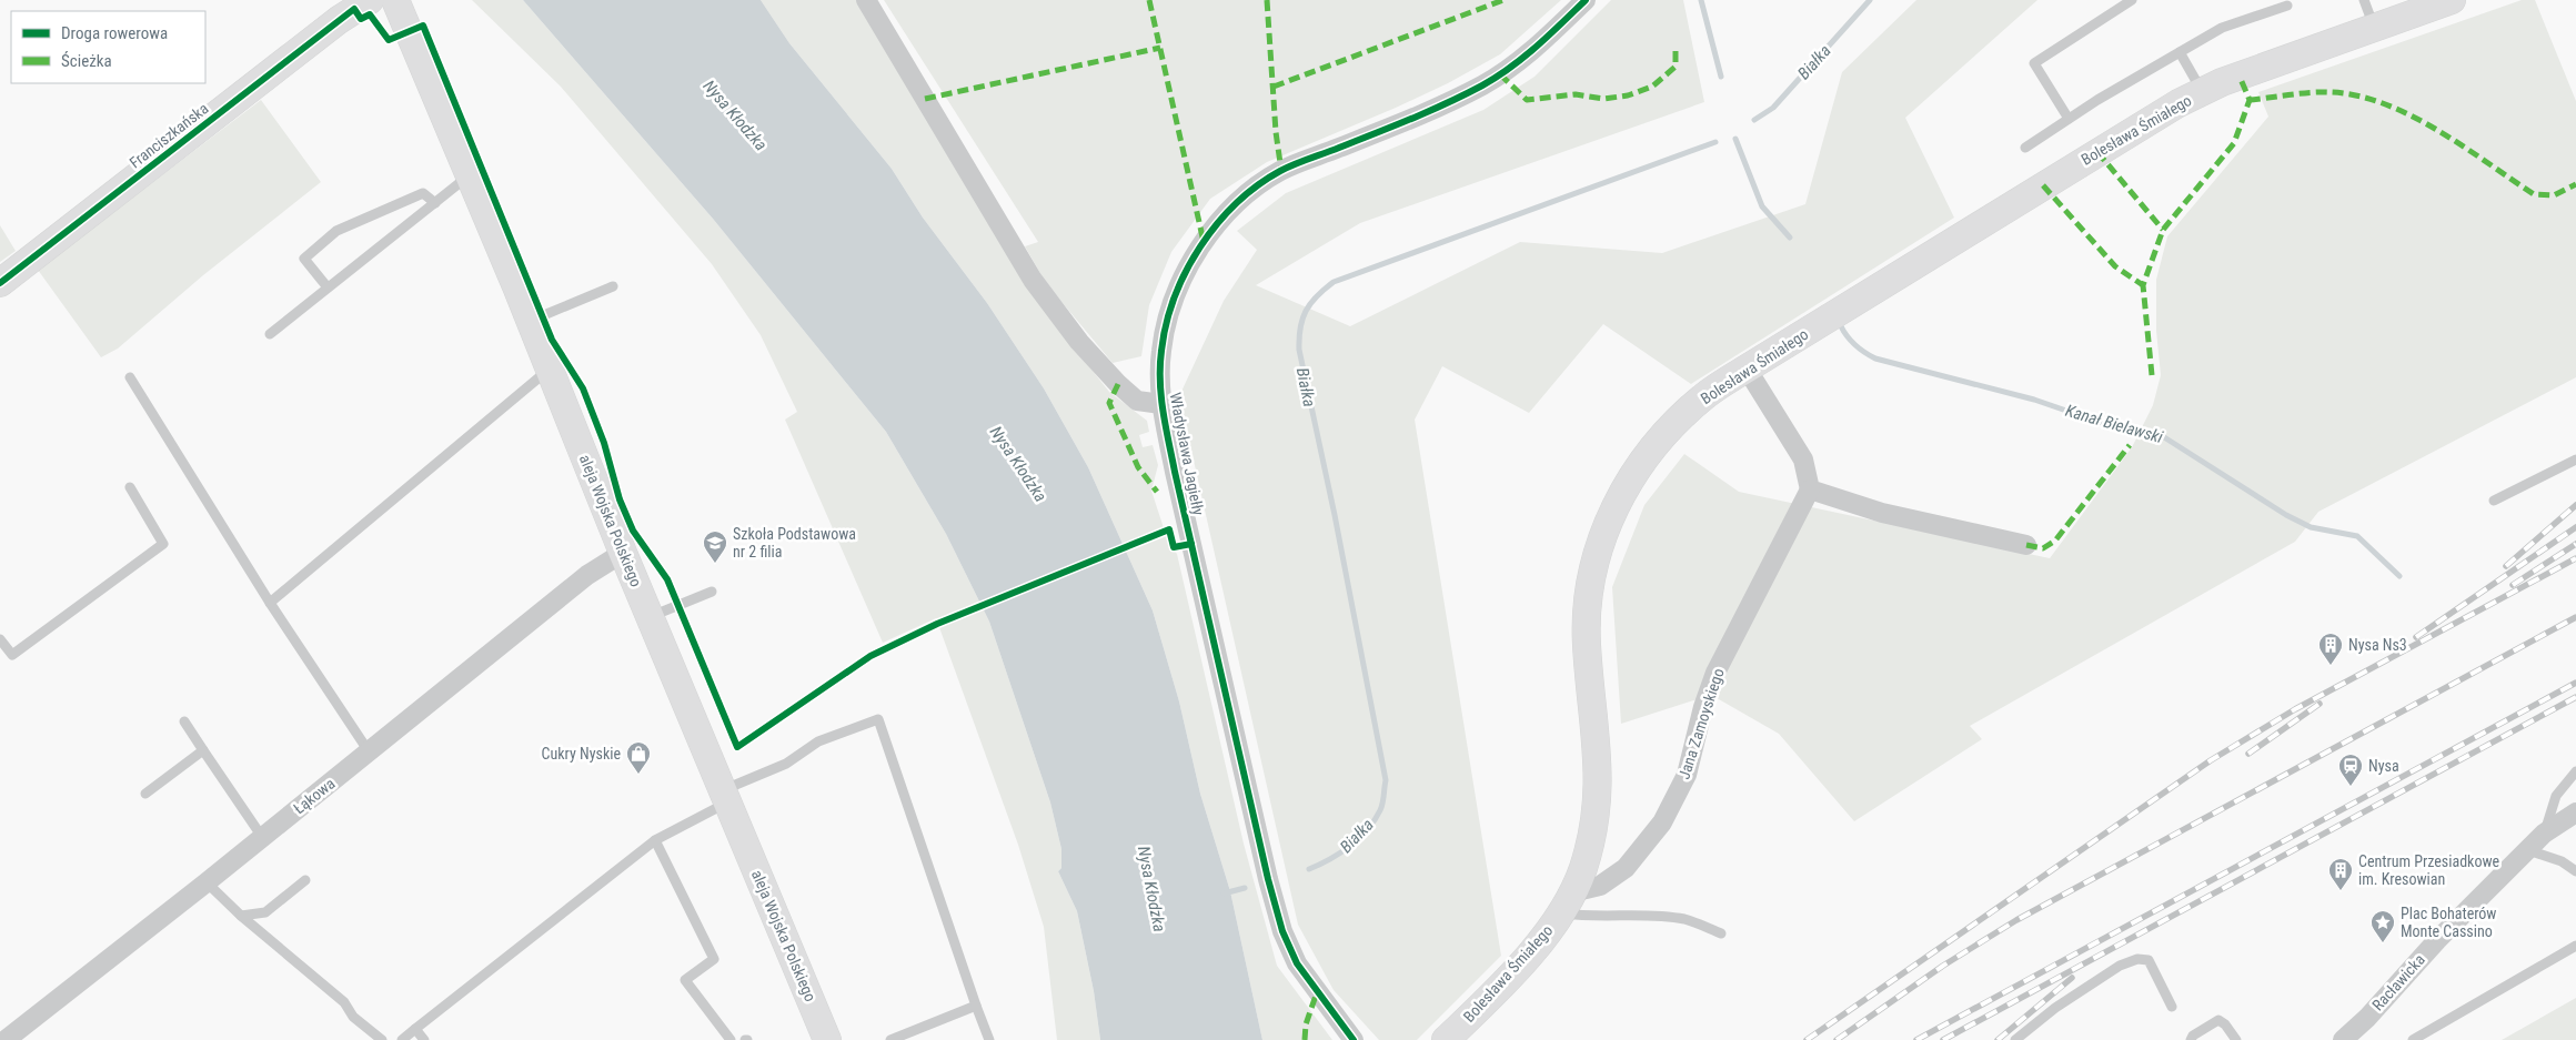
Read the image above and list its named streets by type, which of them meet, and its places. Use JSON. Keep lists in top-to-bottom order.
{
  "streets": {
    "street": [
      "Bolesława Śmiałego",
      "Franciszkańska",
      "Władysława Jagiełły",
      "aleja Wojska Polskiego",
      "Jana Zamoyskiego",
      "Łąkowa",
      "Racławicka"
    ]
  },
  "crossings": [
    ["Bolesława Śmiałego", "Jana Zamoyskiego"],
    ["aleja Wojska Polskiego", "Łąkowa"]
  ],
  "water": ["Białka", "Nysa Kłodzka", "Kanał Bielawski"],
  "places": {
    "school or university": ["Szkoła Podstawowa nr 2 filia"],
    "building": ["Nysa Ns3", "Centrum Przesiadkowe im. Kresowian"],
    "shop": ["Cukry Nyskie"],
    "station": ["Nysa"],
    "place": ["Plac Bohaterów Monte Cassino"]
  },
  "legend": ["Droga rowerowa", "Ścieżka"]
}
